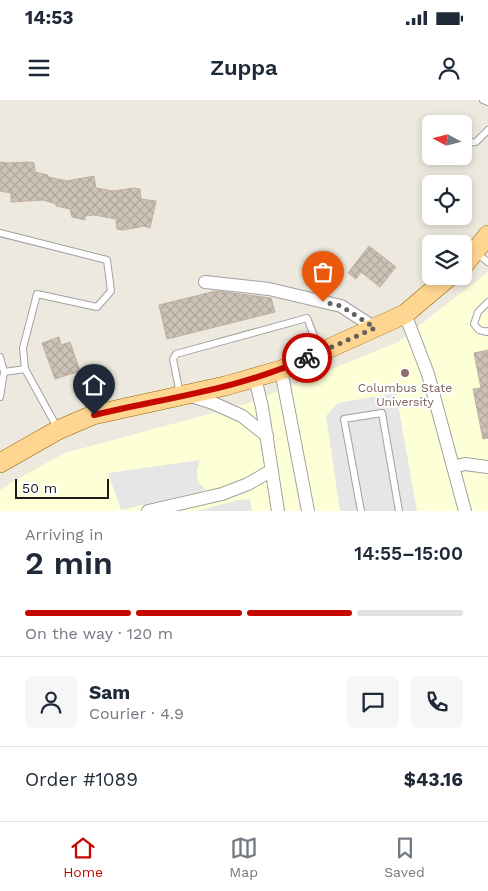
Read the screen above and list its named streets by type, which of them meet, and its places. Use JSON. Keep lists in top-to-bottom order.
{
  "places": ["Columbus State University"],
  "scale_bar": "50 m",
  "north": "left",
  "page": {
    "status": "14:53",
    "header": "Zuppa",
    "scale": "50 m",
    "heading": ["2 min", "Arriving in", "14:55–15:00"],
    "panel": [
      "Sam",
      "Courier · 4.9",
      "Order #1089",
      "$43.16"
    ],
    "bar": "On the way · 120 m",
    "tabs": ["Home", "Map", "Saved"]
  }
}
